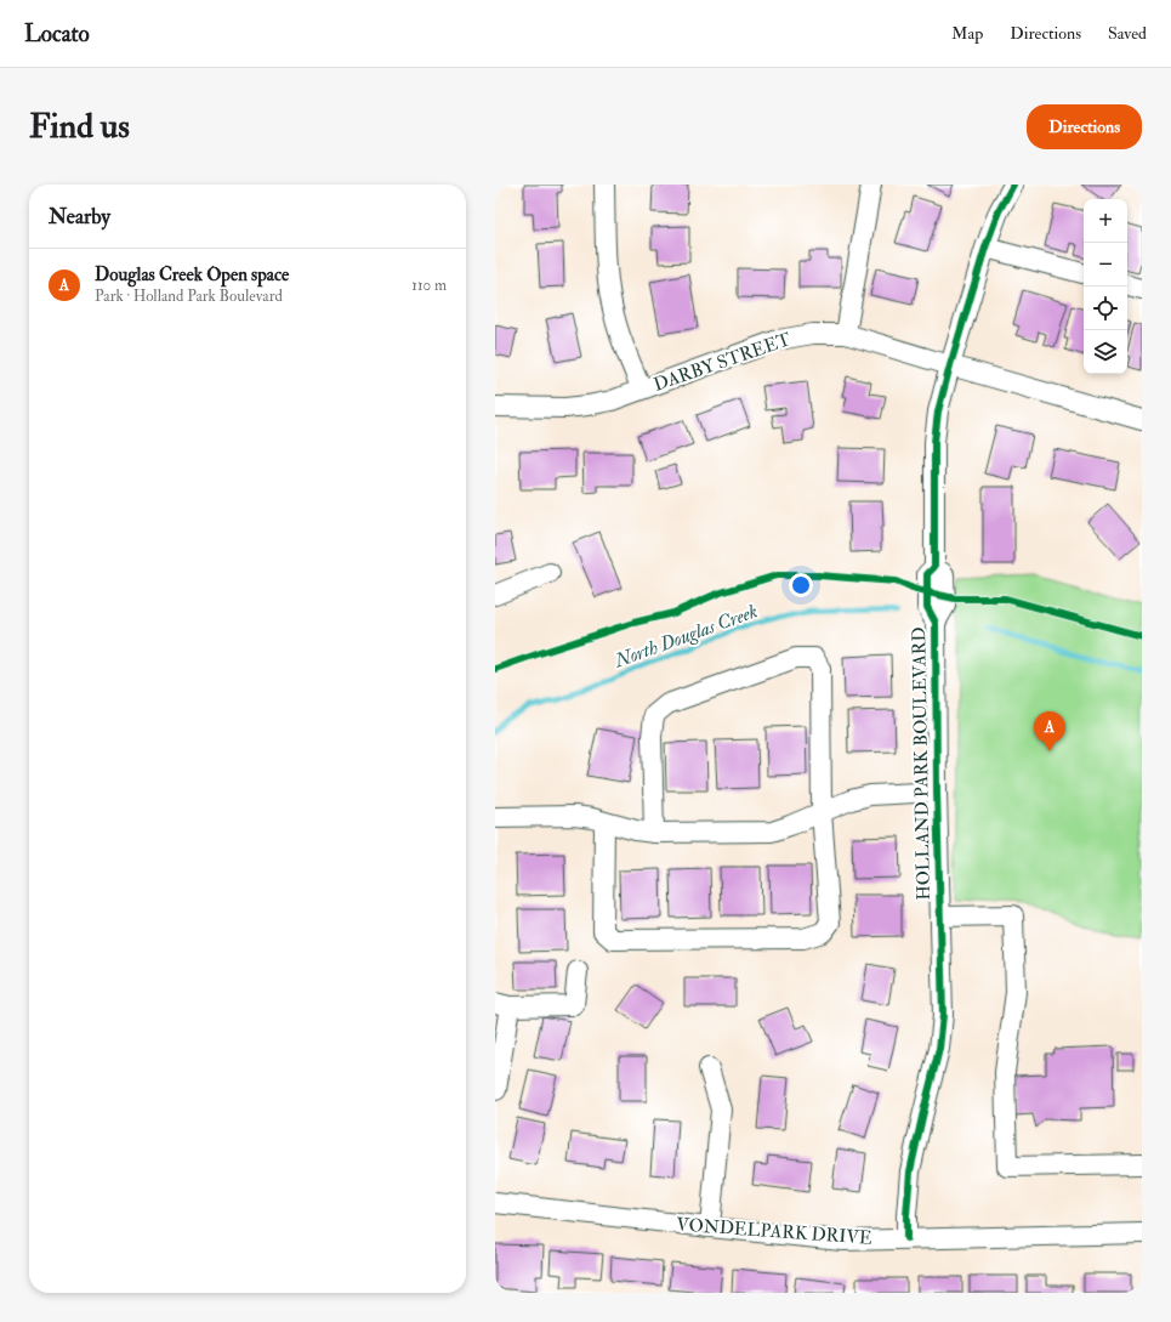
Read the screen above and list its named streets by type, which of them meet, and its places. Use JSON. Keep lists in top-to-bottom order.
{
  "streets": {
    "street": ["DARBY STREET", "HOLLAND PARK BOULEVARD", "VONDELPARK DRIVE"]
  },
  "crossings": [
    ["DARBY STREET", "HOLLAND PARK BOULEVARD"],
    ["HOLLAND PARK BOULEVARD", "VONDELPARK DRIVE"]
  ],
  "water": ["North Douglas Creek"],
  "page": {
    "header": "Locato",
    "nav": ["Map", "Directions", "Saved"],
    "buttons": "Directions",
    "title": "Find us",
    "heading": "Nearby",
    "map_buttons": ["+", "−"],
    "list": [
      {
        "mark": "A",
        "name": "Douglas Creek Open space",
        "note": "Park · Holland Park Boulevard",
        "value": "110 m"
      }
    ],
    "pins": "A"
  }
}
